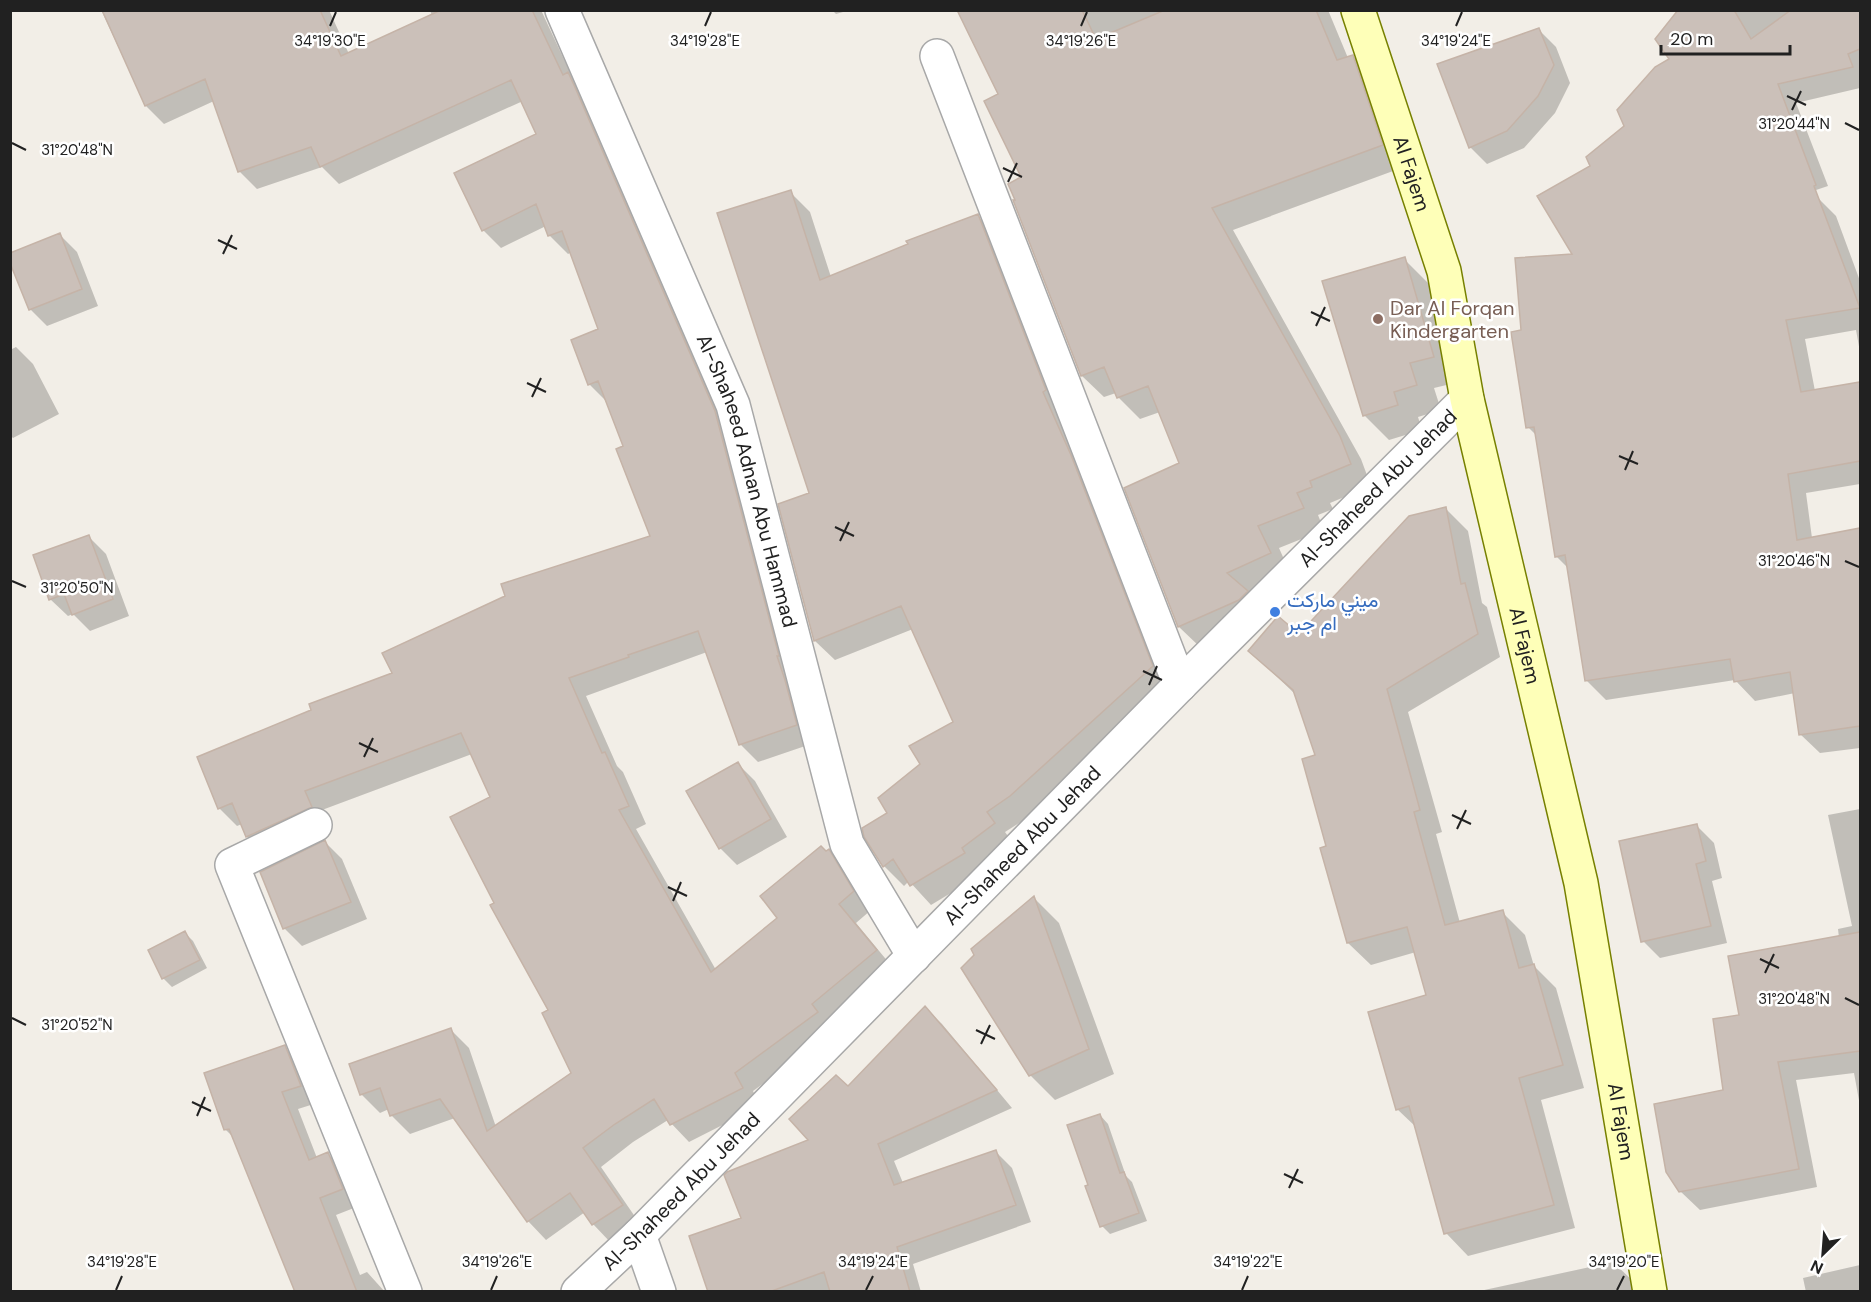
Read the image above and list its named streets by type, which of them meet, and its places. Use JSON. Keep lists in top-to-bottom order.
{
  "streets": {
    "main road": ["Al Fajem"],
    "street": ["Al-Shaheed Adnan Abu Hammad", "Al-Shaheed Abu Jehad"]
  },
  "crossings": [
    ["Al Fajem", "Al-Shaheed Abu Jehad"],
    ["Al-Shaheed Adnan Abu Hammad", "Al-Shaheed Abu Jehad"]
  ],
  "places": ["Dar Al Forqan Kindergarten", "ميني ماركت ام جبر"],
  "scale_bar": "20 m",
  "north": "bottom left",
  "coordinates": [
    "34°19'30\"E",
    "34°19'28\"E",
    "34°19'26\"E",
    "34°19'24\"E",
    "31°20'44\"N",
    "31°20'48\"N",
    "31°20'46\"N",
    "31°20'50\"N",
    "31°20'52\"N",
    "34°19'20\"E",
    "34°19'22\"E"
  ]
}
